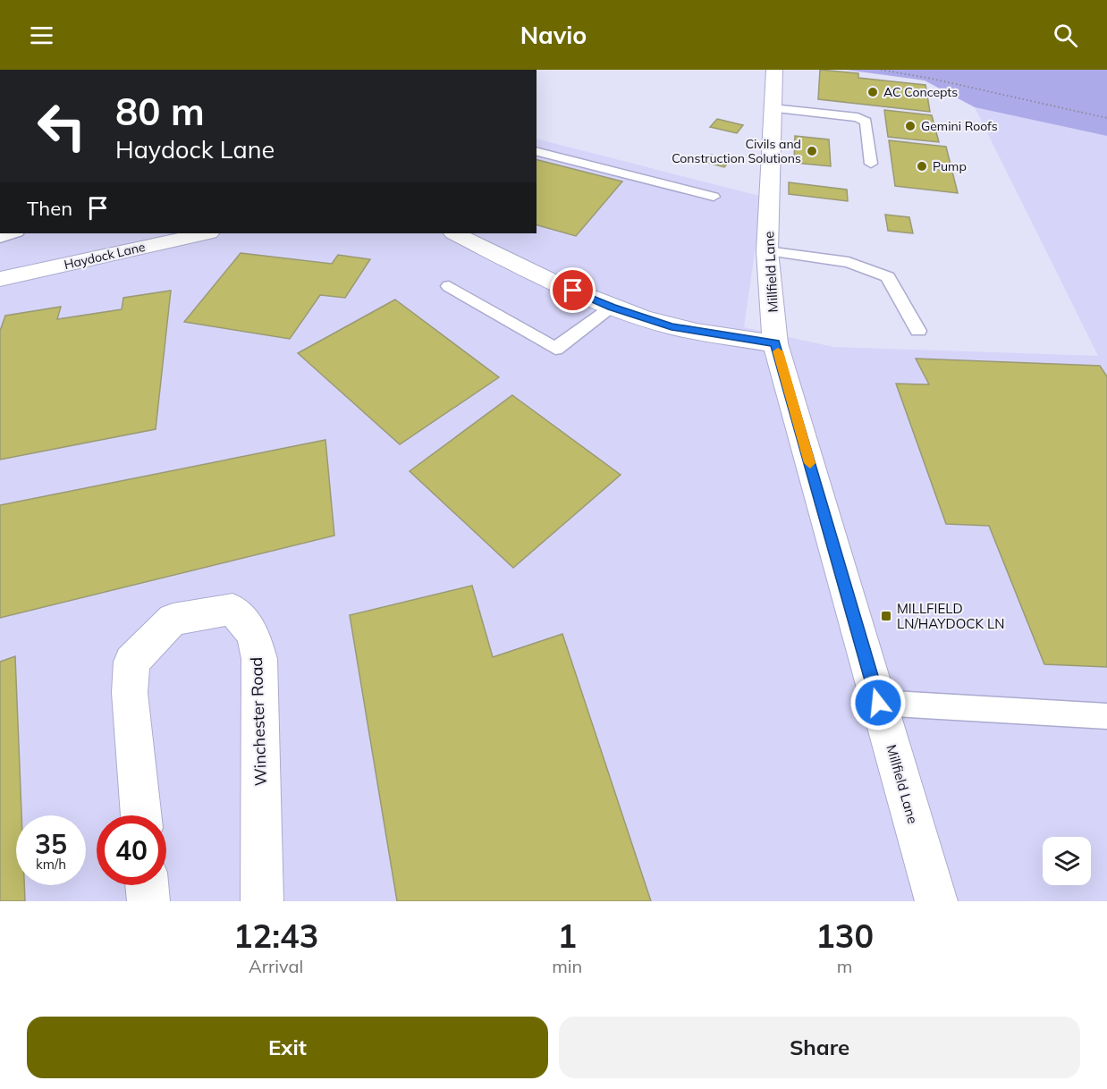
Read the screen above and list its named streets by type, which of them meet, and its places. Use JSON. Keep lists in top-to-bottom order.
{
  "streets": {
    "street": ["Haydock Lane", "Millfield Lane", "Winchester Road"]
  },
  "places": {
    "other": [
      "AC Concepts",
      "Gemini Roofs",
      "Civils and Construction Solutions",
      "Pump"
    ],
    "transit": ["MILLFIELD LN/HAYDOCK LN"]
  },
  "page": {
    "header": "Navio",
    "turn": ["80 m", "Haydock Lane"],
    "then": "Then",
    "speed": "35 km/h",
    "limit": "40",
    "eta": [
      "12:43",
      "Arrival",
      "1",
      "min",
      "130",
      "m"
    ],
    "buttons": ["Exit", "Share"]
  }
}
